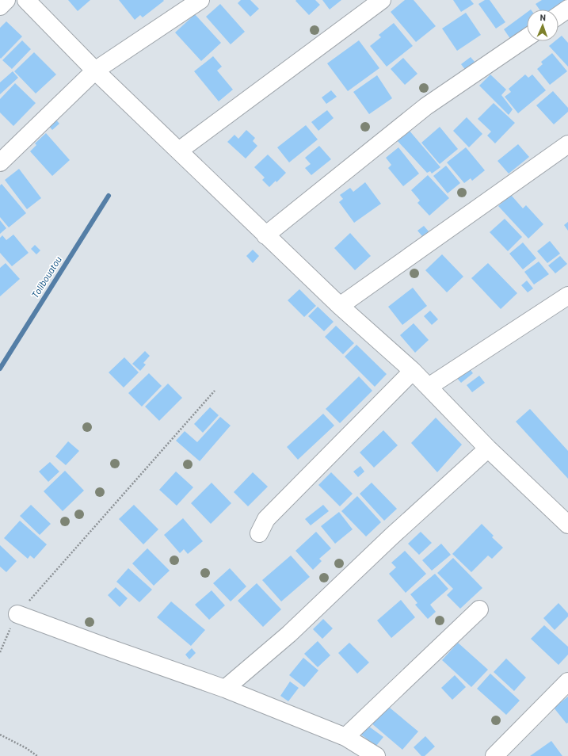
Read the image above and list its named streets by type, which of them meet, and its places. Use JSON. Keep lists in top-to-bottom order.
{
  "water": ["Tolibouatou"],
  "north": "top"
}
